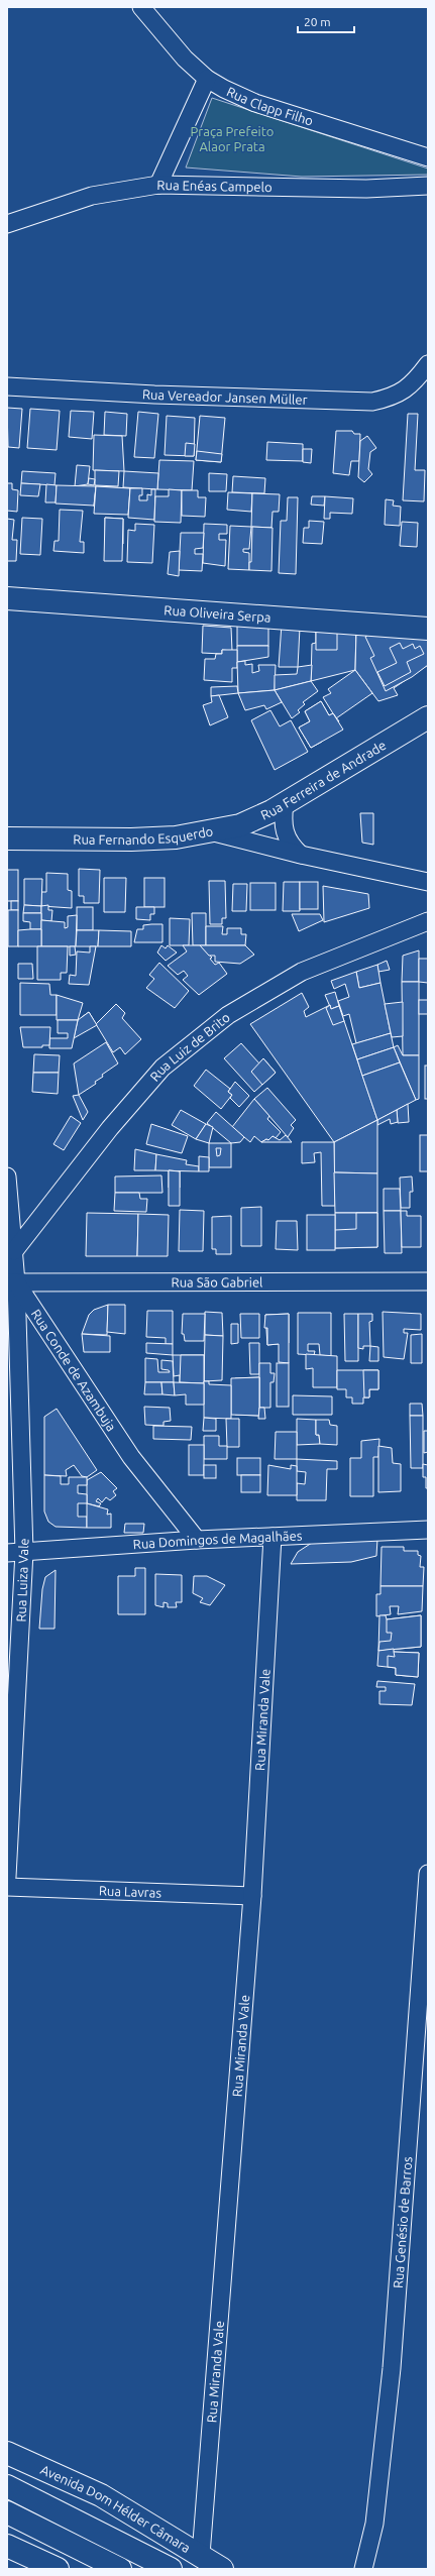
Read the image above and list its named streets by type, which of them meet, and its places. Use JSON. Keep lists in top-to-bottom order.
{
  "streets": {
    "street": [
      "Rua Clapp Filho",
      "Rua Enéas Campelo",
      "Rua Vereador Jansen Müller",
      "Rua Oliveira Serpa",
      "Rua Ferreira de Andrade",
      "Rua Fernando Esquerdo",
      "Rua Luiz de Brito",
      "Rua São Gabriel",
      "Rua Conde de Azambuja",
      "Rua Domingos de Magalhães",
      "Rua Luiza Vale",
      "Rua Miranda Vale",
      "Rua Lavras",
      "Rua Genésio de Barros",
      "Avenida Dom Hélder Câmara"
    ]
  },
  "crossings": [
    ["Rua Ferreira de Andrade", "Rua Fernando Esquerdo"],
    ["Rua Luiz de Brito", "Rua Conde de Azambuja"],
    ["Rua São Gabriel", "Rua Conde de Azambuja"],
    ["Rua São Gabriel", "Rua Luiza Vale"],
    ["Rua Conde de Azambuja", "Rua Domingos de Magalhães"],
    ["Rua Conde de Azambuja", "Rua Luiza Vale"],
    ["Rua Domingos de Magalhães", "Rua Luiza Vale"],
    ["Rua Domingos de Magalhães", "Rua Miranda Vale"],
    ["Rua Miranda Vale", "Rua Lavras"],
    ["Rua Miranda Vale", "Avenida Dom Hélder Câmara"]
  ],
  "parks": ["Praça Prefeito Alaor Prata"],
  "scale_bar": "20 m"
}
